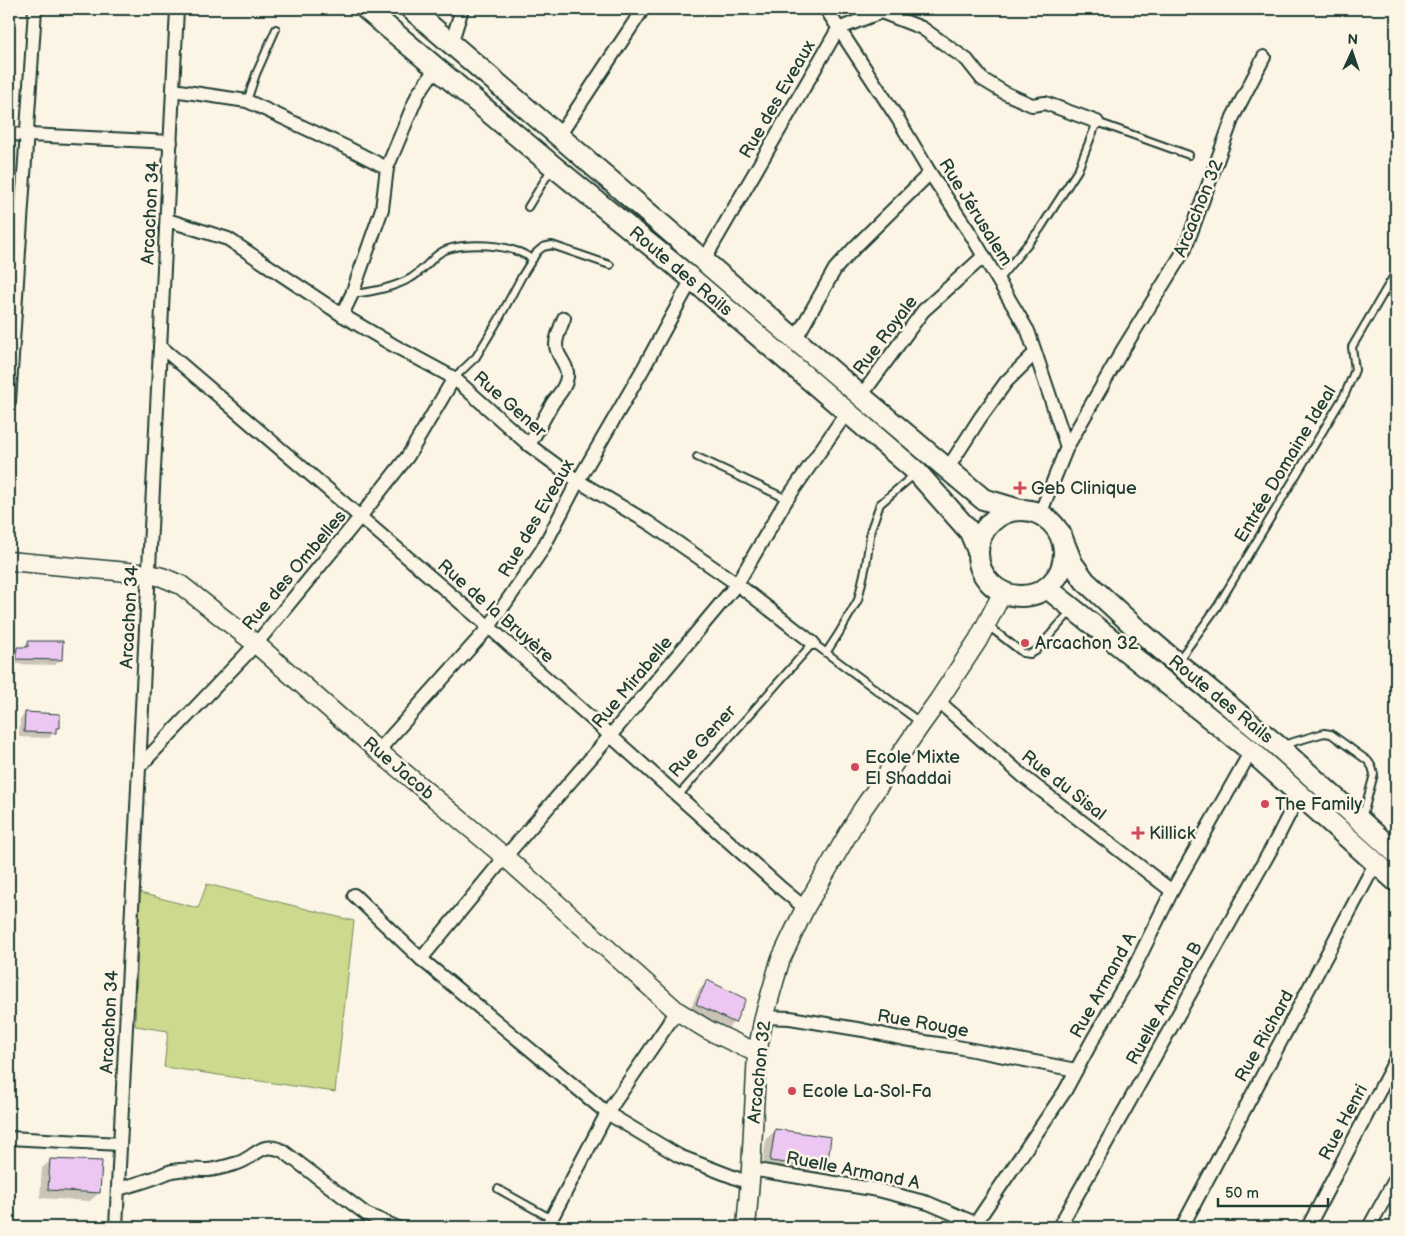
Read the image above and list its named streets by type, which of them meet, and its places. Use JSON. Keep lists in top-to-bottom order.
{
  "streets": {
    "main road": ["Route des Rails"],
    "street": [
      "Rue des Eveaux",
      "Arcachon 32",
      "Rue Jérusalem",
      "Arcachon 34",
      "Rue Royale",
      "Rue Gener",
      "Rue des Ombelles",
      "Rue de la Bruyère",
      "Rue Mirabelle",
      "Rue Jacob",
      "Rue du Sisal",
      "Rue Armand A",
      "Ruelle Armand B",
      "Rue Rouge",
      "Rue Richard",
      "Rue Henri",
      "Ruelle Armand A"
    ],
    "lane": ["Entrée Domaine Ideal"]
  },
  "crossings": [
    ["Rue des Eveaux", "Rue Jérusalem"],
    ["Rue des Eveaux", "Route des Rails"],
    ["Rue des Eveaux", "Rue Gener"],
    ["Rue des Eveaux", "Rue de la Bruyère"],
    ["Rue des Eveaux", "Rue Jacob"],
    ["Arcachon 32", "Rue Jérusalem"],
    ["Arcachon 32", "Route des Rails"],
    ["Arcachon 32", "Rue Gener"],
    ["Arcachon 32", "Rue de la Bruyère"],
    ["Arcachon 32", "Rue Jacob"],
    ["Arcachon 32", "Rue du Sisal"],
    ["Arcachon 32", "Rue Rouge"],
    ["Arcachon 32", "Ruelle Armand A"],
    ["Rue Jérusalem", "Rue Royale"],
    ["Arcachon 34", "Rue Gener"],
    ["Arcachon 34", "Rue des Ombelles"],
    ["Arcachon 34", "Rue de la Bruyère"],
    ["Arcachon 34", "Rue Jacob"],
    ["Route des Rails", "Rue Royale"],
    ["Route des Rails", "Entrée Domaine Ideal"],
    ["Route des Rails", "Rue Mirabelle"],
    ["Route des Rails", "Rue Armand A"],
    ["Route des Rails", "Ruelle Armand B"],
    ["Route des Rails", "Rue Richard"],
    ["Rue Gener", "Rue des Ombelles"],
    ["Rue Gener", "Rue de la Bruyère"],
    ["Rue Gener", "Rue Mirabelle"],
    ["Rue des Ombelles", "Rue de la Bruyère"],
    ["Rue des Ombelles", "Rue Jacob"],
    ["Rue de la Bruyère", "Rue Mirabelle"],
    ["Rue Mirabelle", "Rue Jacob"],
    ["Rue du Sisal", "Rue Armand A"],
    ["Rue Armand A", "Rue Rouge"],
    ["Rue Armand A", "Ruelle Armand A"]
  ],
  "places": {
    "health": ["Geb Clinique", "Killick"],
    "other": [
      "Arcachon 32",
      "Ecole Mixte El Shaddai",
      "The Family",
      "Ecole La-Sol-Fa"
    ]
  },
  "scale_bar": "50 m",
  "north": "top"
}
